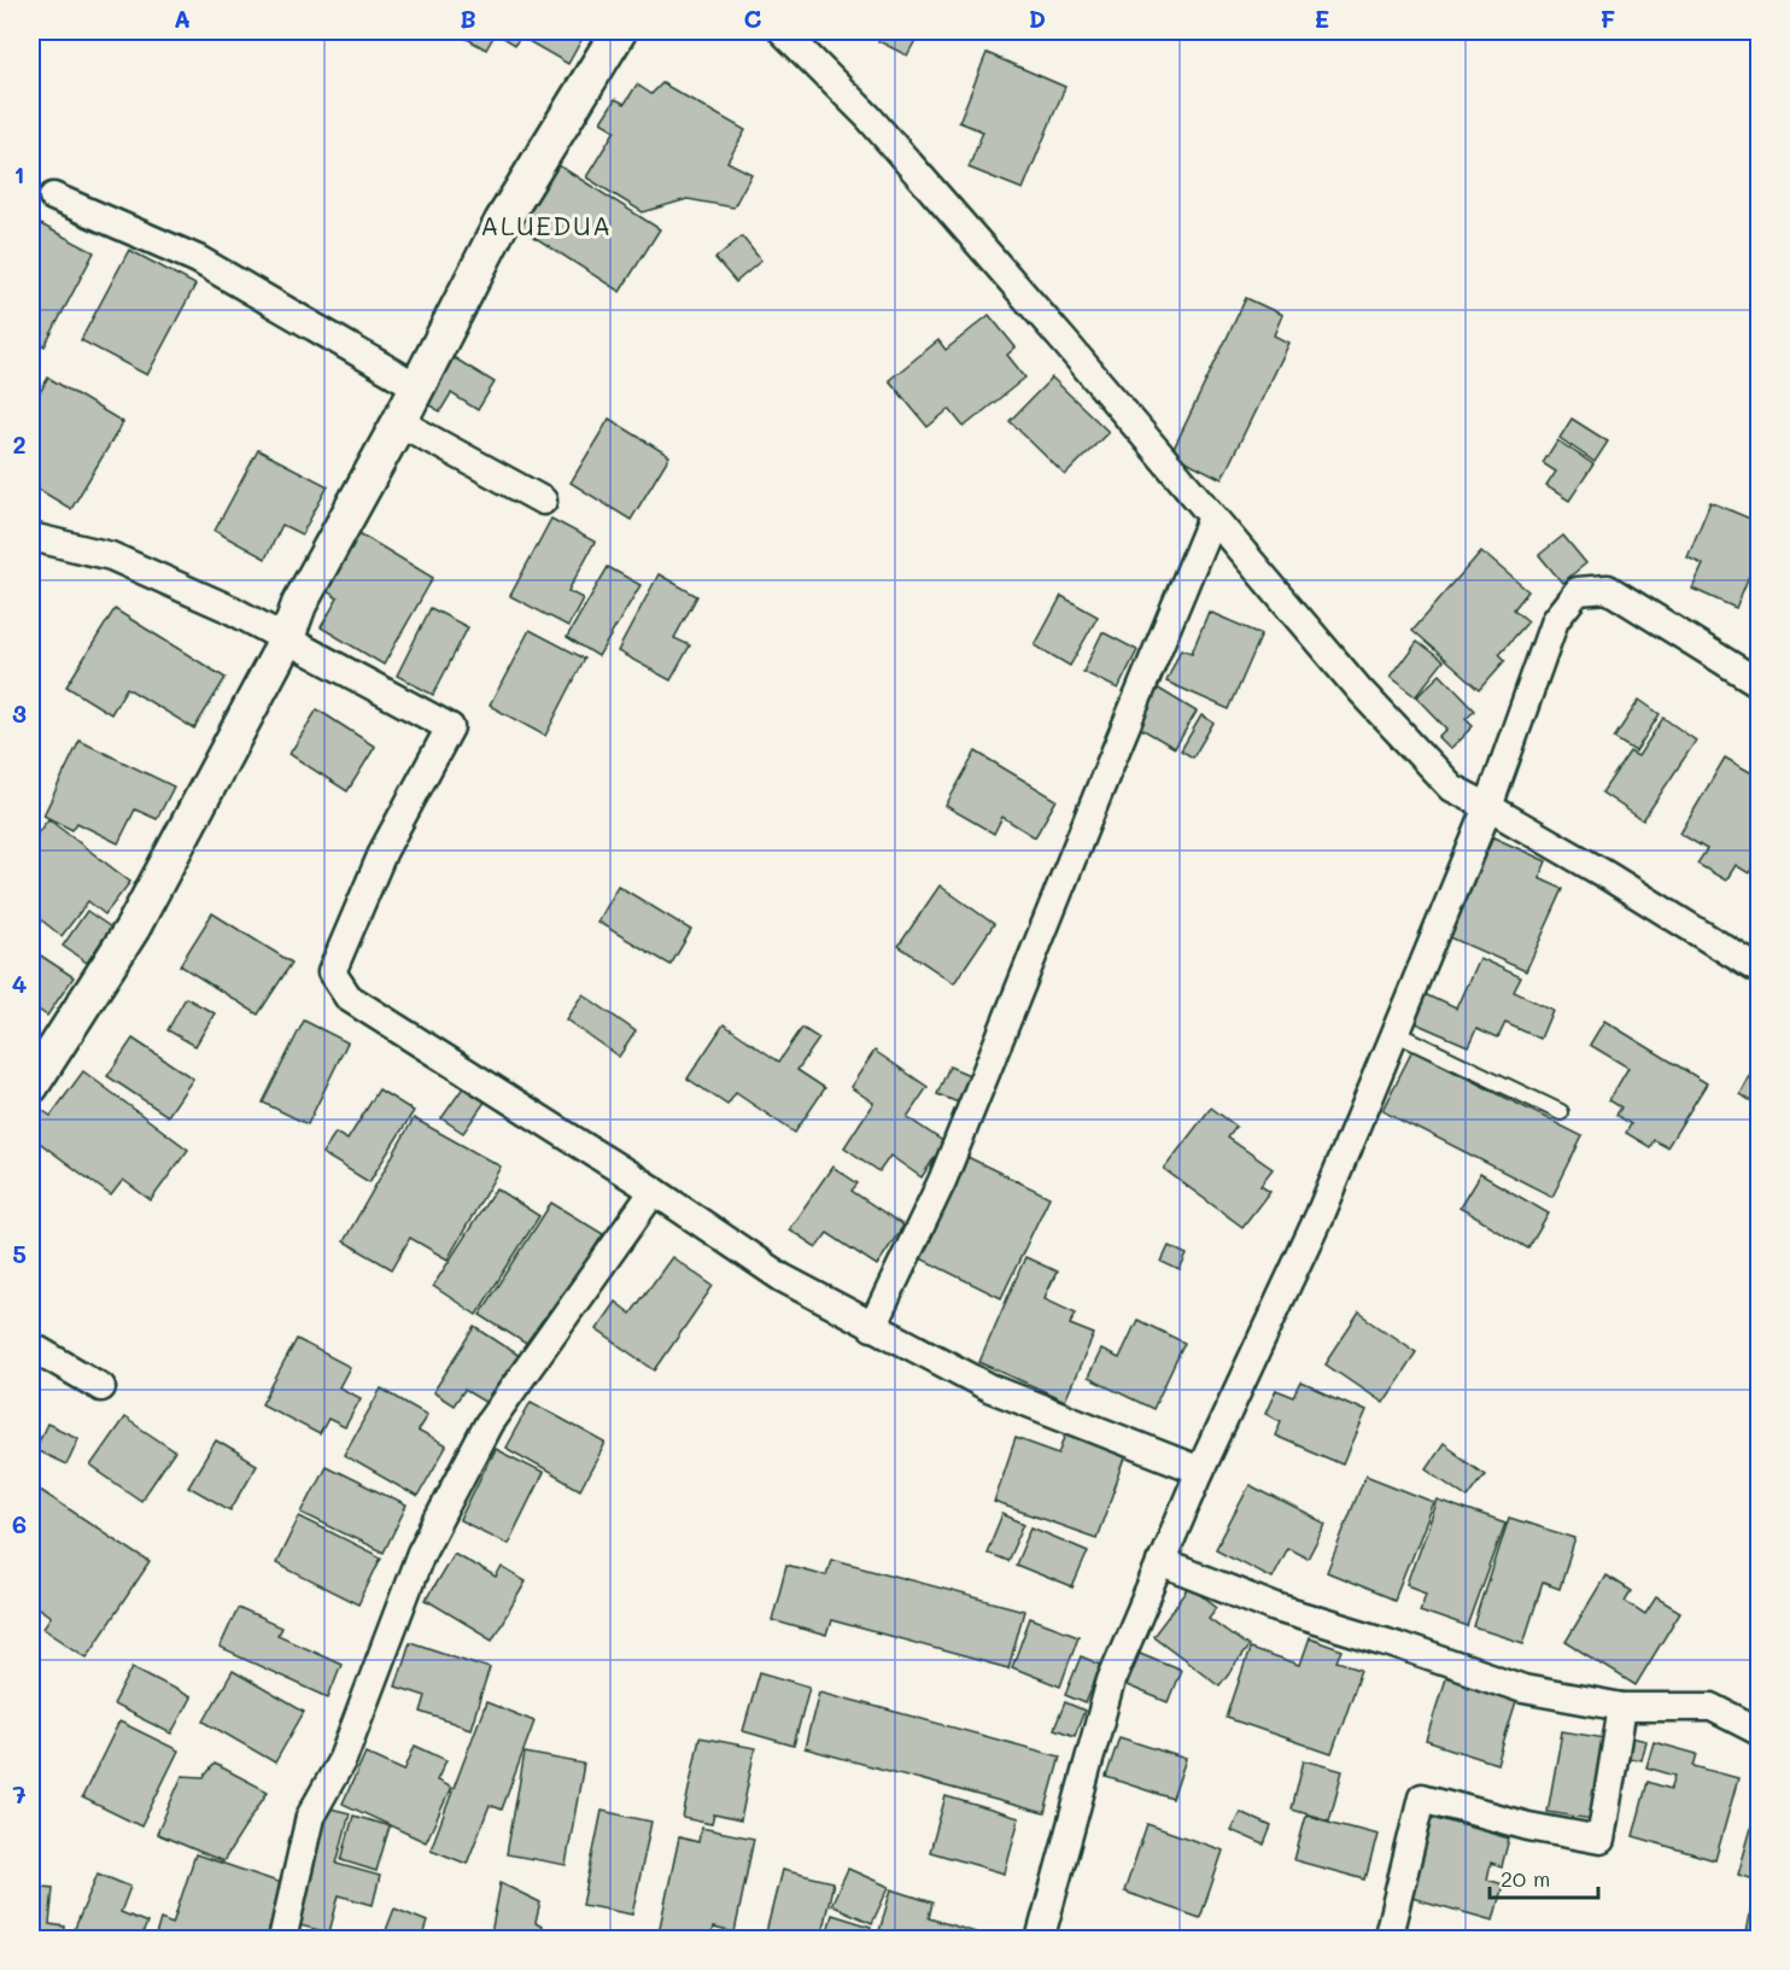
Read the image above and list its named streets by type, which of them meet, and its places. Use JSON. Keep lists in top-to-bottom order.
{
  "districts": ["ALUEDUA"],
  "scale_bar": "20 m",
  "grid": {
    "columns": [
      "A",
      "B",
      "C",
      "D",
      "E",
      "F"
    ],
    "rows": [
      "1",
      "2",
      "3",
      "4",
      "5",
      "6",
      "7"
    ]
  }
}
